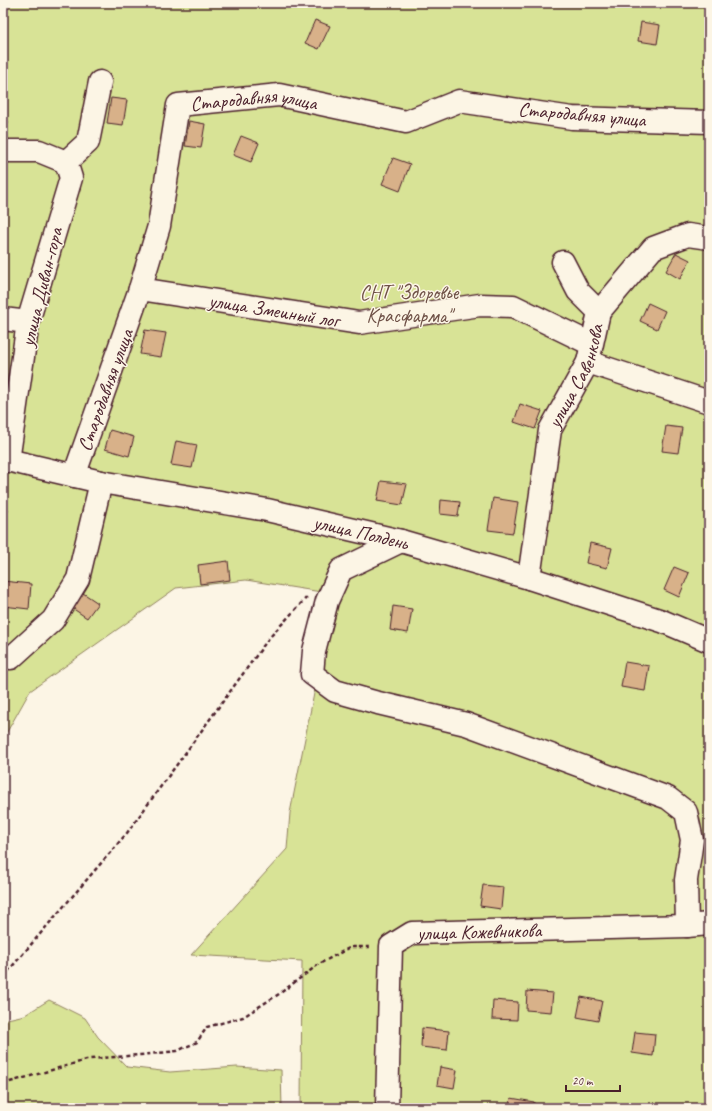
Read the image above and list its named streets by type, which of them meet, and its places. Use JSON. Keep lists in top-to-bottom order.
{
  "streets": {
    "street": [
      "Стародавняя улица",
      "улица Диван-гора",
      "улица Змеиный лог",
      "улица Савенкова",
      "улица Полдень",
      "улица Кожевникова"
    ]
  },
  "crossings": [
    ["Стародавняя улица", "улица Змеиный лог"],
    ["Стародавняя улица", "улица Полдень"],
    ["улица Диван-гора", "улица Полдень"],
    ["улица Змеиный лог", "улица Савенкова"],
    ["улица Савенкова", "улица Полдень"]
  ],
  "parks": ["СНТ \"Здоровье Красфарма\""],
  "scale_bar": "20 m"
}
